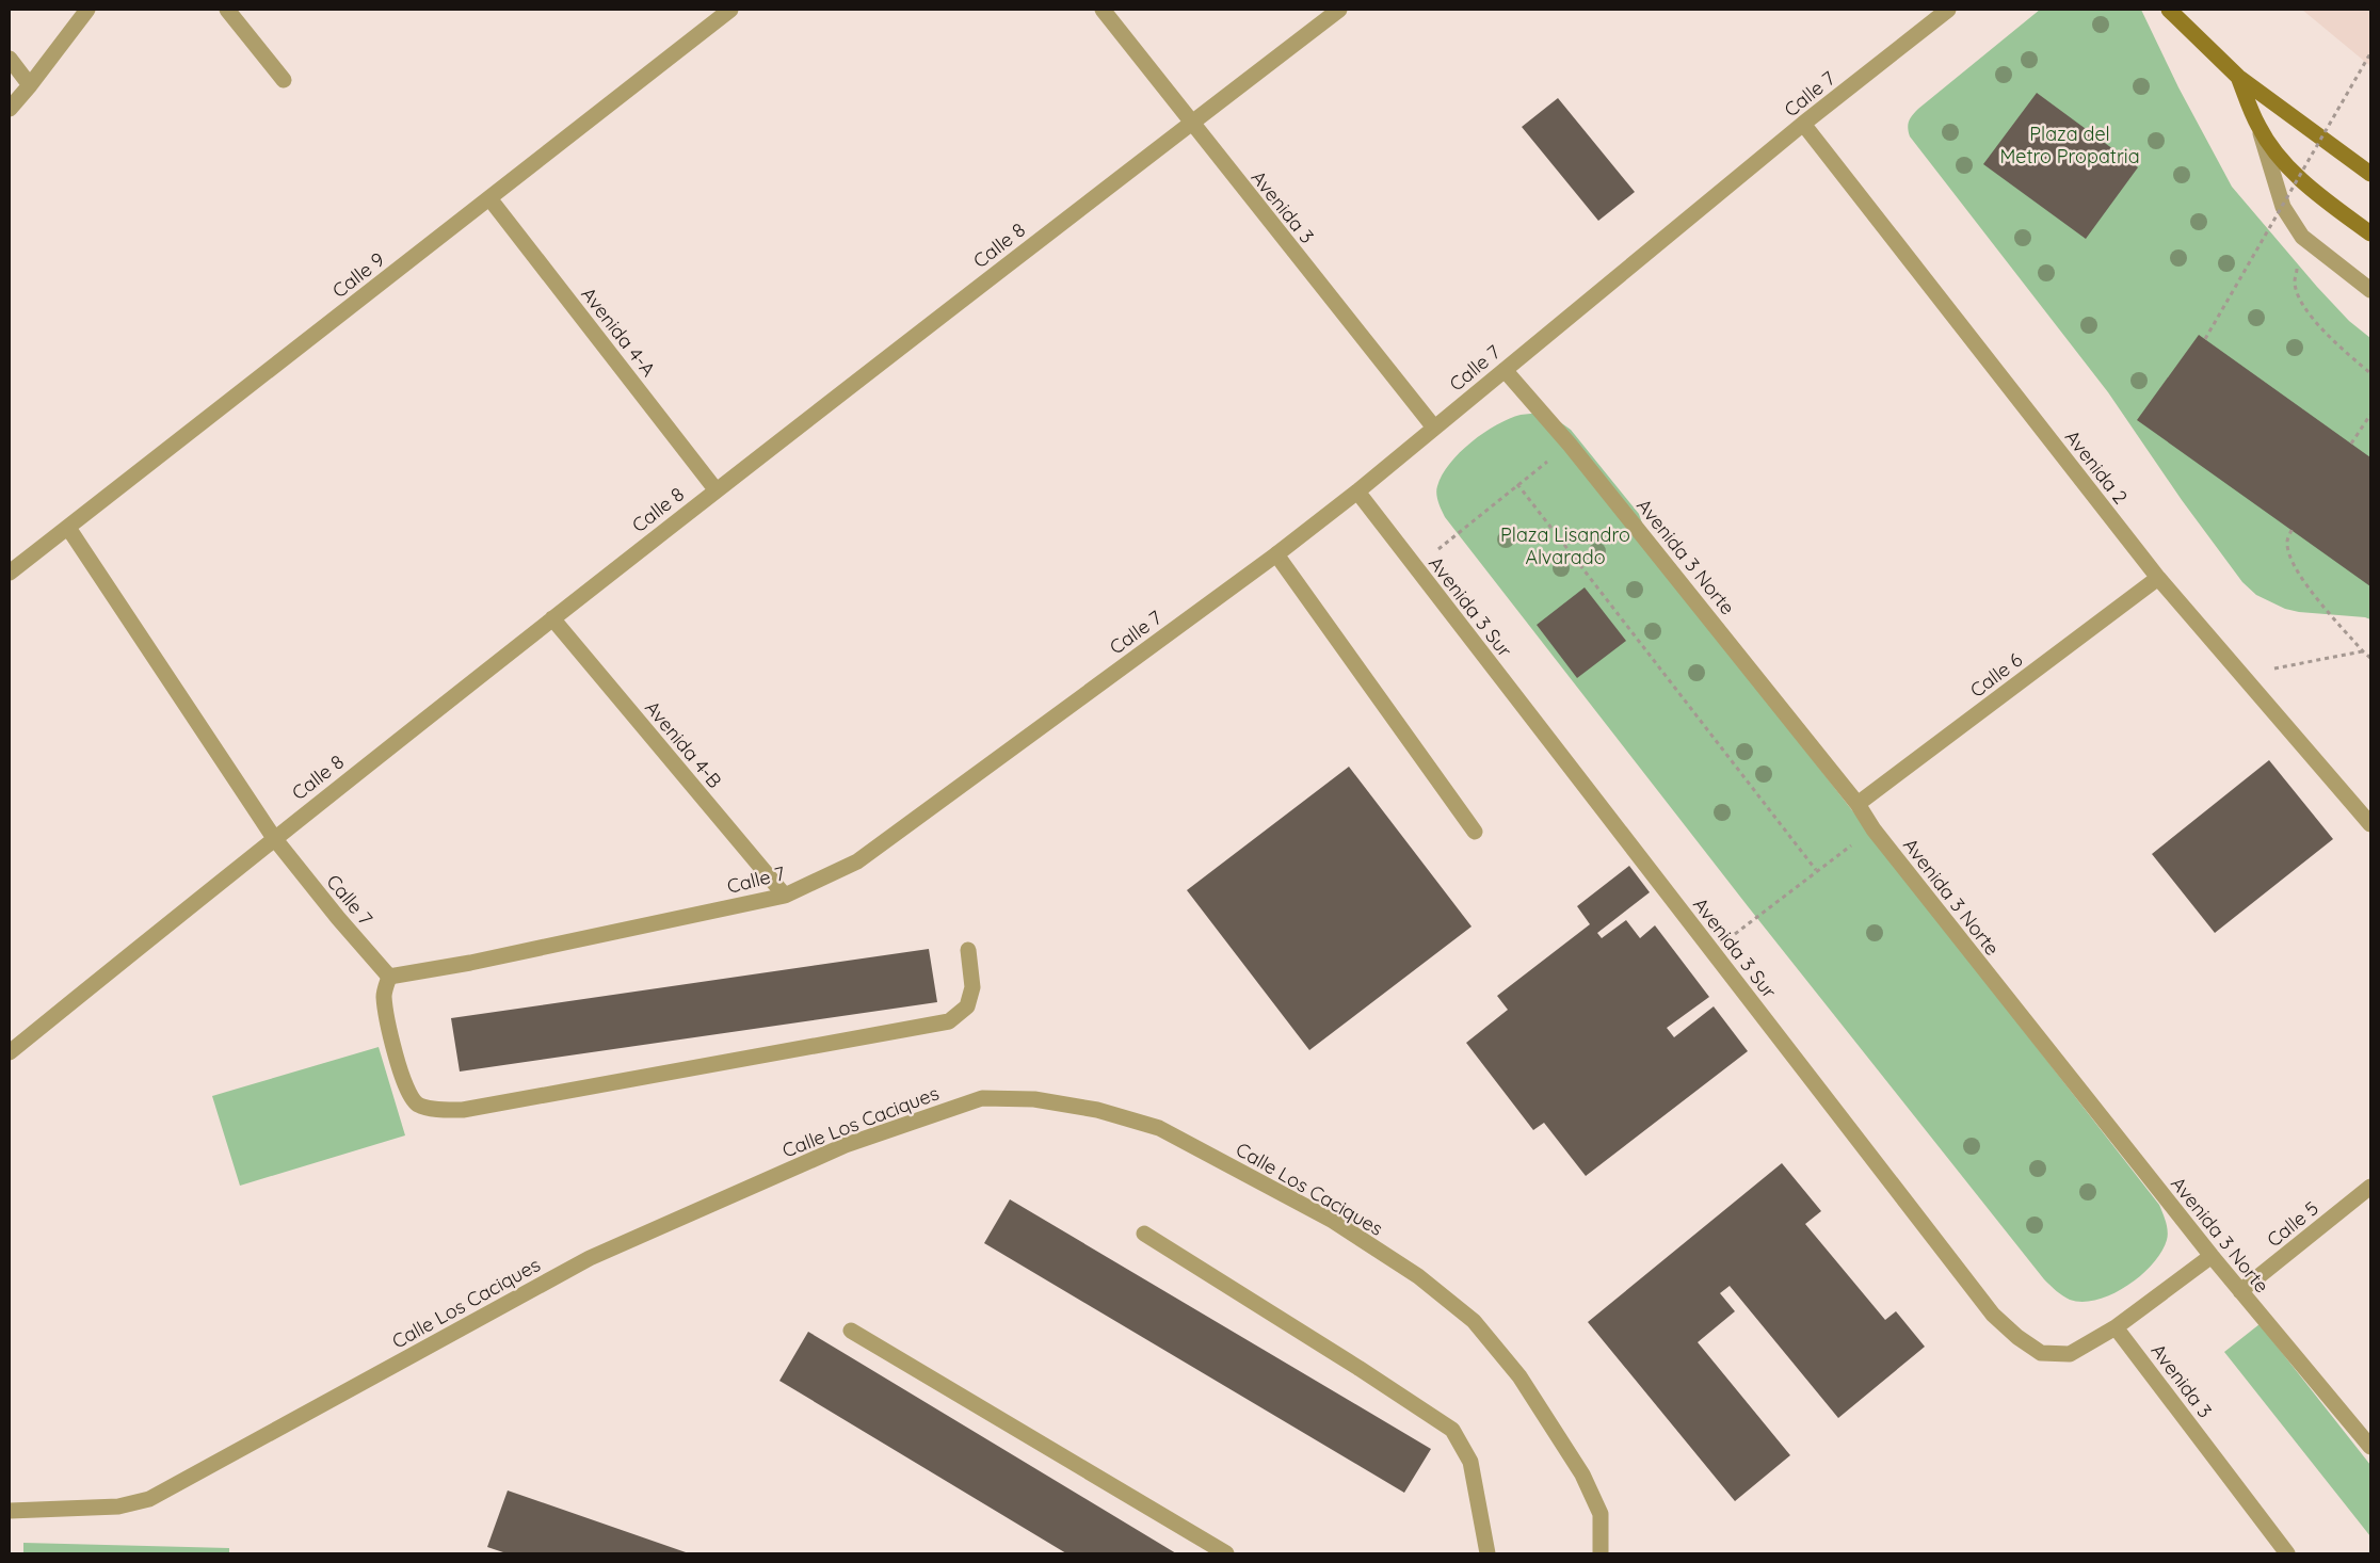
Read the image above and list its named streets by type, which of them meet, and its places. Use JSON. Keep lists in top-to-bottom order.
{
  "streets": {
    "street": [
      "Calle 7",
      "Avenida 3",
      "Calle 8",
      "Calle 9",
      "Avenida 4-A",
      "Avenida 2",
      "Avenida 3 Norte",
      "Avenida 3 Sur",
      "Calle 6",
      "Avenida 4-B",
      "Calle Los Caciques",
      "Calle 5"
    ]
  },
  "crossings": [
    ["Calle 7", "Avenida 3"],
    ["Calle 7", "Calle 8"],
    ["Calle 7", "Calle 9"],
    ["Calle 7", "Avenida 2"],
    ["Calle 7", "Avenida 3 Norte"],
    ["Calle 7", "Avenida 3 Sur"],
    ["Calle 7", "Avenida 4-B"],
    ["Avenida 3", "Calle 8"],
    ["Avenida 3", "Avenida 3 Sur"],
    ["Calle 8", "Avenida 4-A"],
    ["Calle 8", "Avenida 4-B"],
    ["Calle 9", "Avenida 4-A"],
    ["Avenida 2", "Calle 6"],
    ["Avenida 3 Norte", "Calle 6"],
    ["Avenida 3 Norte", "Calle 5"]
  ],
  "parks": ["Plaza del Metro Propatria", "Plaza Lisandro Alvarado"]
}
